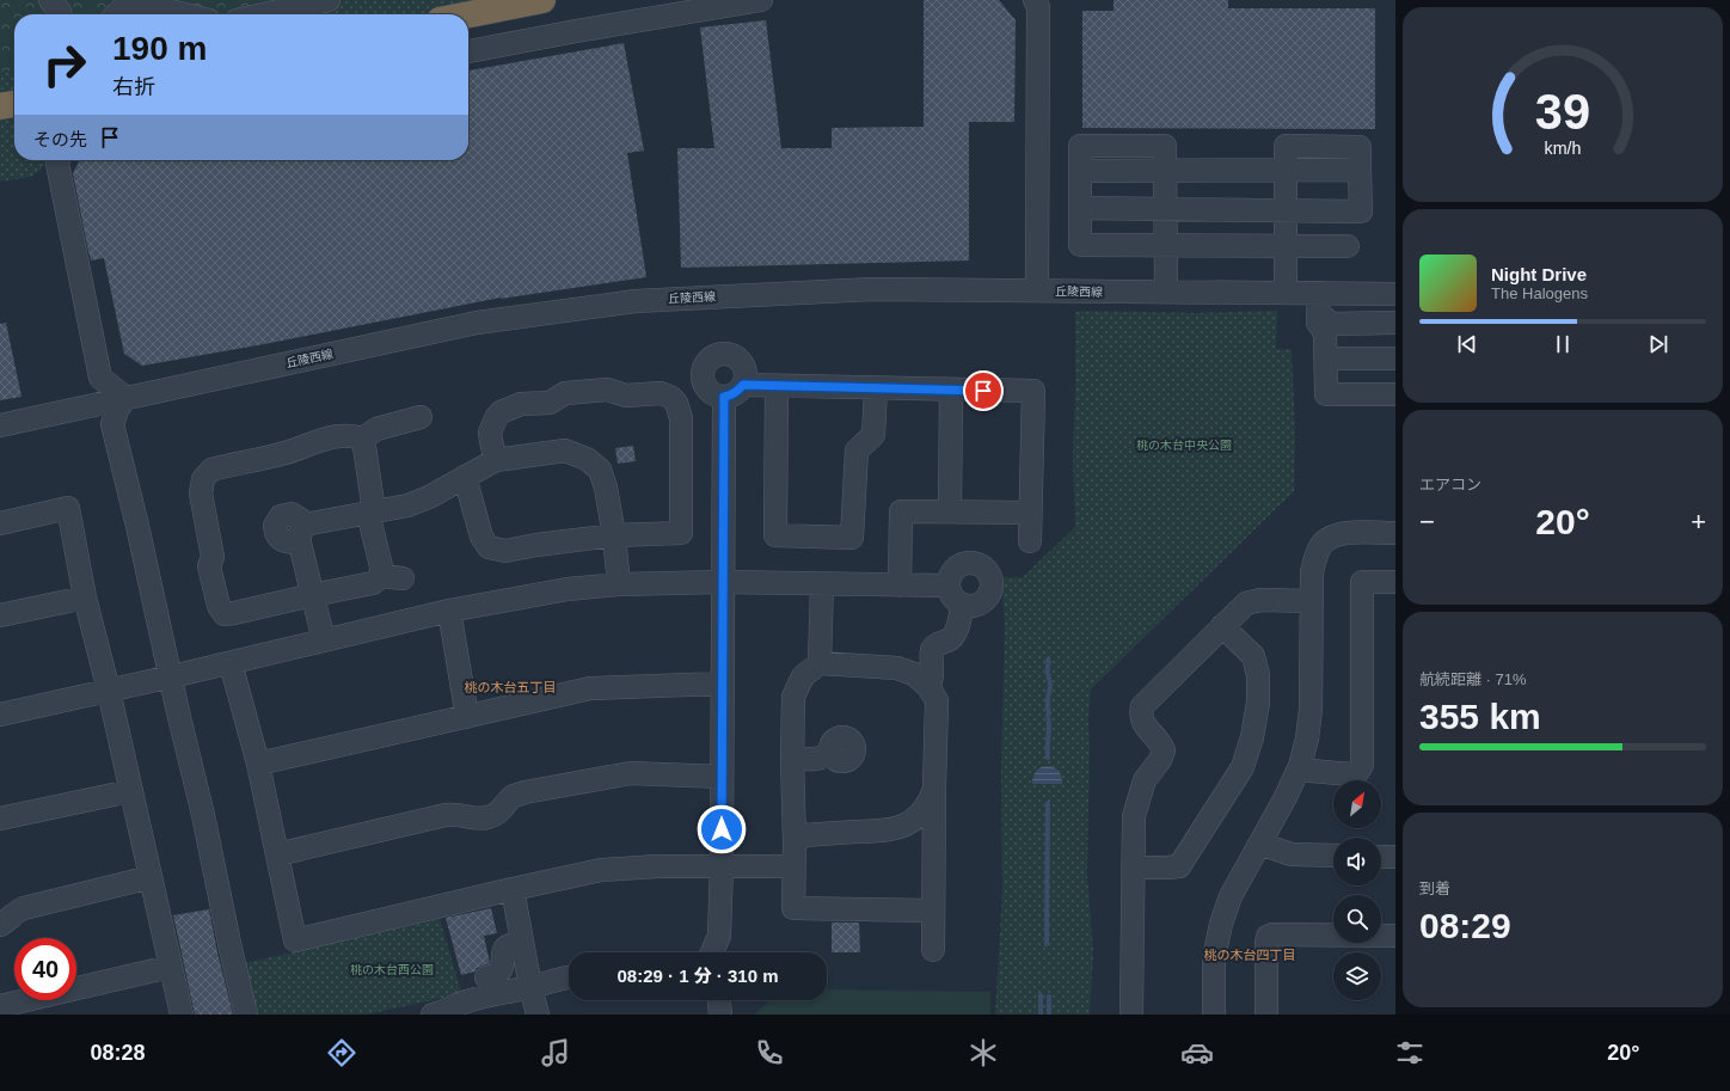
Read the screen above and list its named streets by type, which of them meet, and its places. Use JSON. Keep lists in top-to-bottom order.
{
  "streets": {
    "street": ["丘陵西線"]
  },
  "districts": ["桃の木台五丁目", "桃の木台四丁目"],
  "parks": ["桃の木台中央公園", "桃の木台西公園"],
  "north": "top right",
  "page": {
    "turn": ["190 m", "右折"],
    "then": "その先",
    "song": ["Night Drive", "The Halogens"],
    "tile": [
      "エアコン",
      ["航続距離 · 71%", "355 km"],
      ["到着", "08:29"]
    ],
    "heat": ["−", "20°", "+"],
    "limit": "40",
    "trip": "08:29 · 1 分 · 310 m",
    "tabs": ["08:28", "20°"],
    "gauge": ["39", "km/h"]
  }
}
